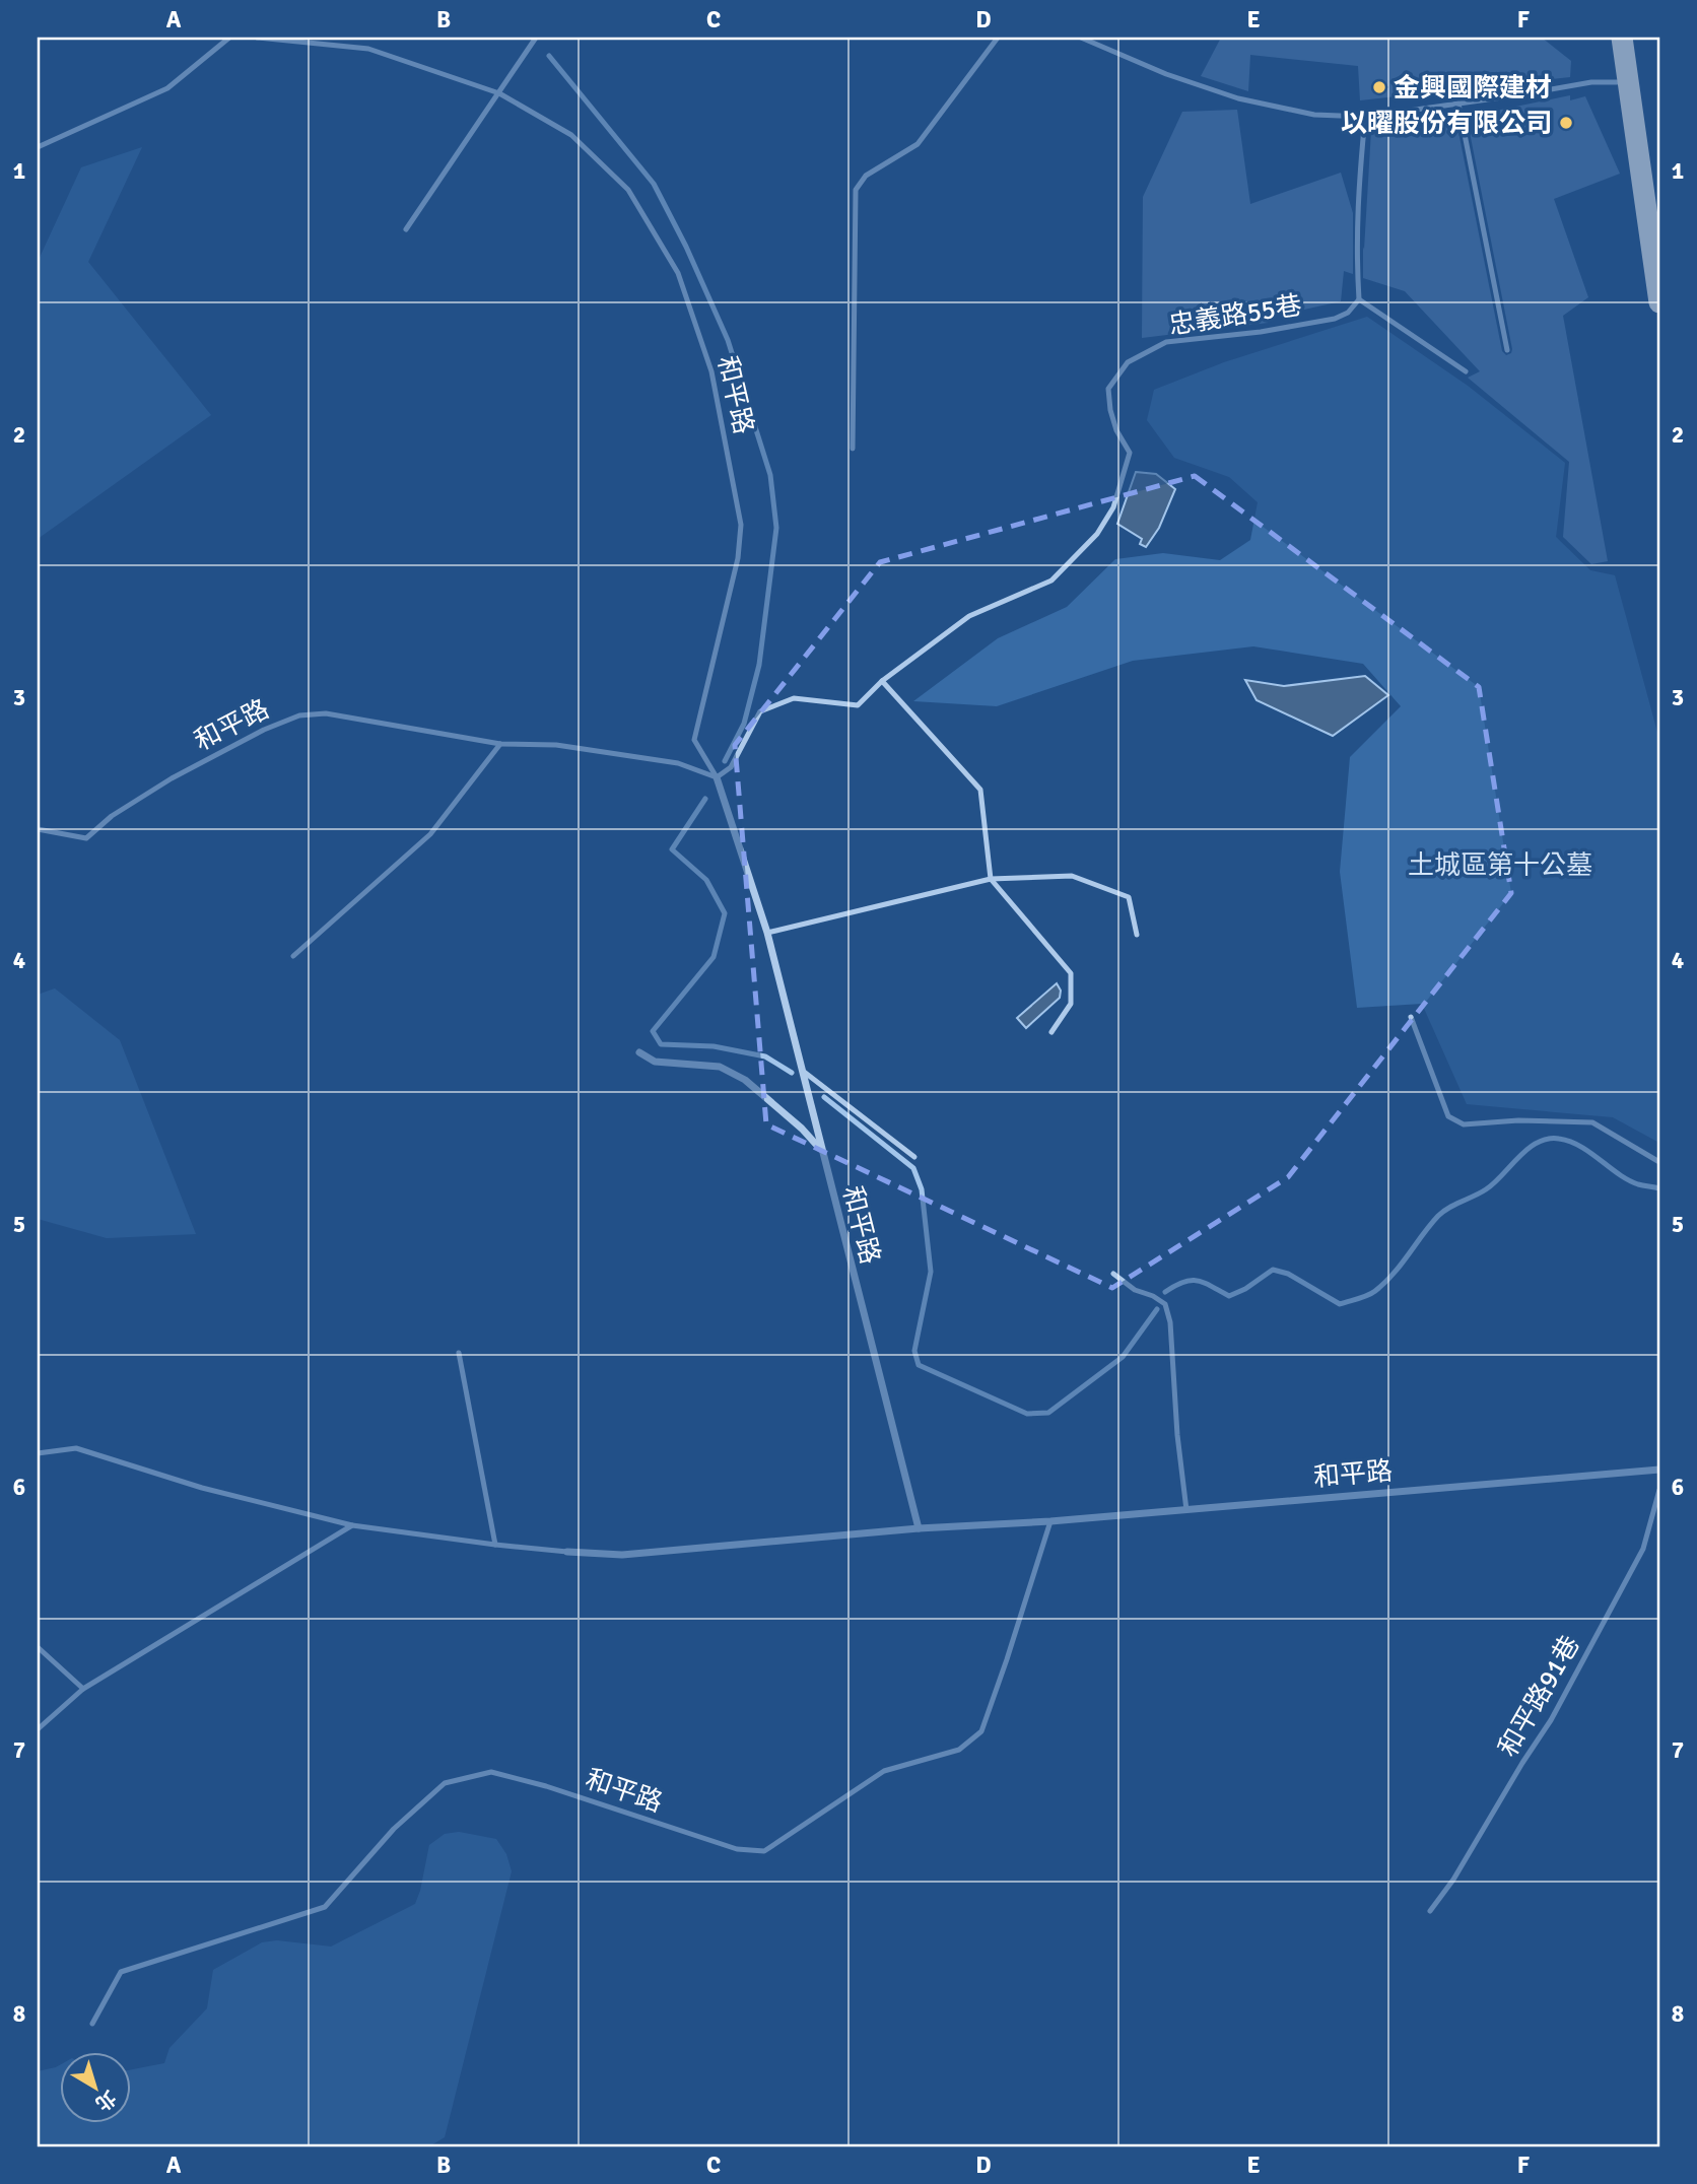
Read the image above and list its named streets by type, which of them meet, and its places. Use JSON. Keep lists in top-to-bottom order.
{
  "streets": {
    "street": ["和平路"],
    "lane": ["忠義路55巷", "和平路91巷"]
  },
  "parks": ["土城區第十公墓"],
  "places": ["金興國際建材", "以曜股份有限公司"],
  "north": "bottom right",
  "grid": {
    "columns": [
      "A",
      "B",
      "C",
      "D",
      "E",
      "F"
    ],
    "rows": [
      "1",
      "2",
      "3",
      "4",
      "5",
      "6",
      "7",
      "8"
    ]
  }
}
